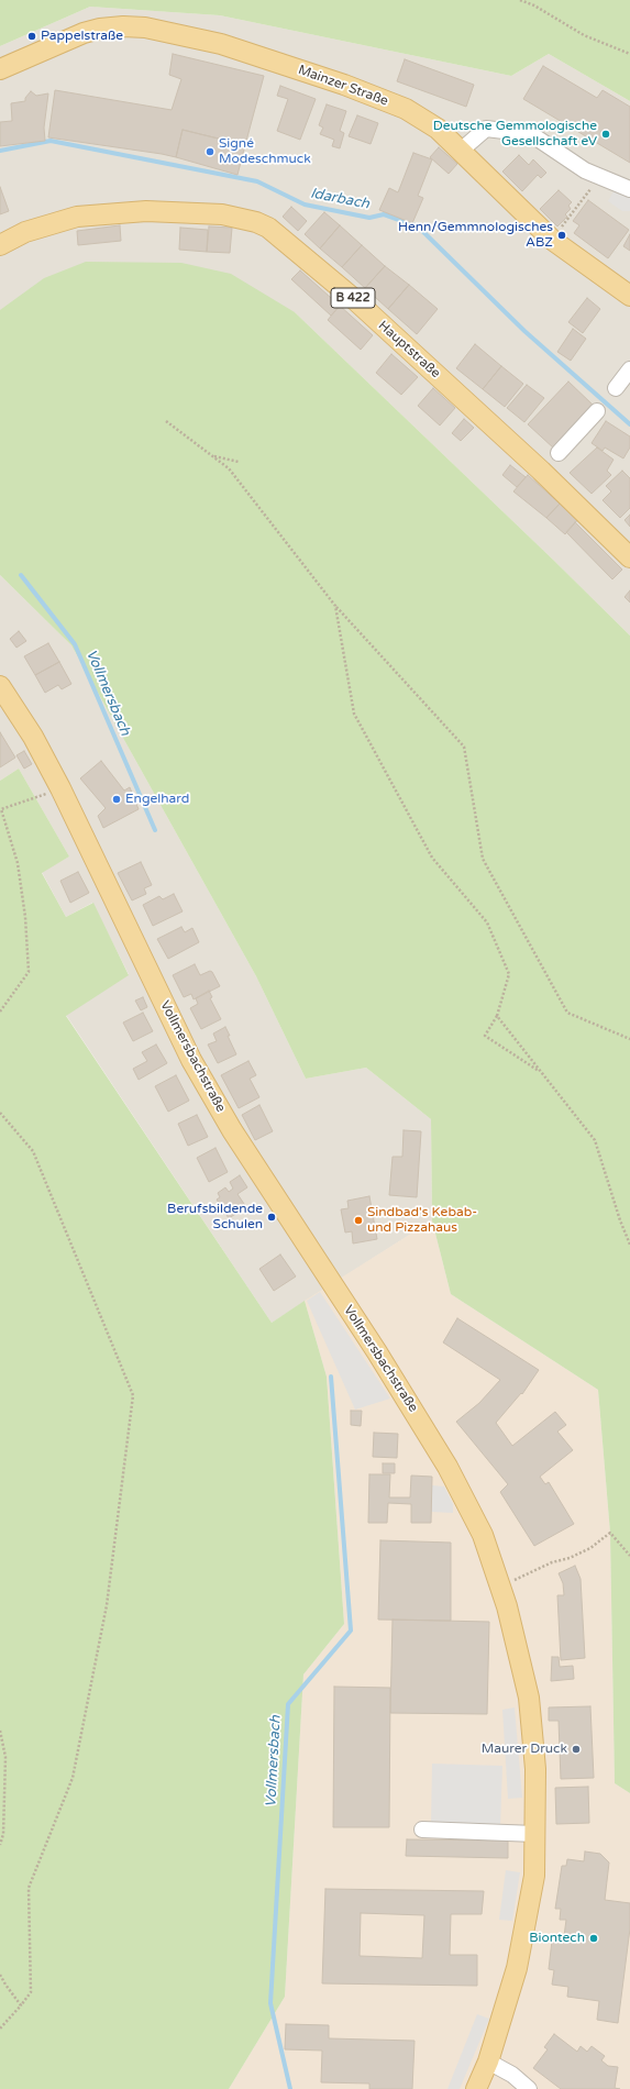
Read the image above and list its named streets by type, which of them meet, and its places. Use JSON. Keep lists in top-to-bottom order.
{
  "streets": {
    "main road": [
      "Mainzer Straße",
      "B 422",
      "Hauptstraße",
      "Vollmersbachstraße"
    ]
  },
  "water": ["Idarbach", "Vollmersbach"],
  "places": [
    "Pappelstraße",
    "Deutsche Gemmologische Gesellschaft eV",
    "Signé Modeschmuck",
    "Henn/Gemmnologisches ABZ",
    "Engelhard",
    "Berufsbildende Schulen",
    "Sindbad's Kebab- und Pizzahaus",
    "Maurer Druck",
    "Biontech"
  ]
}
